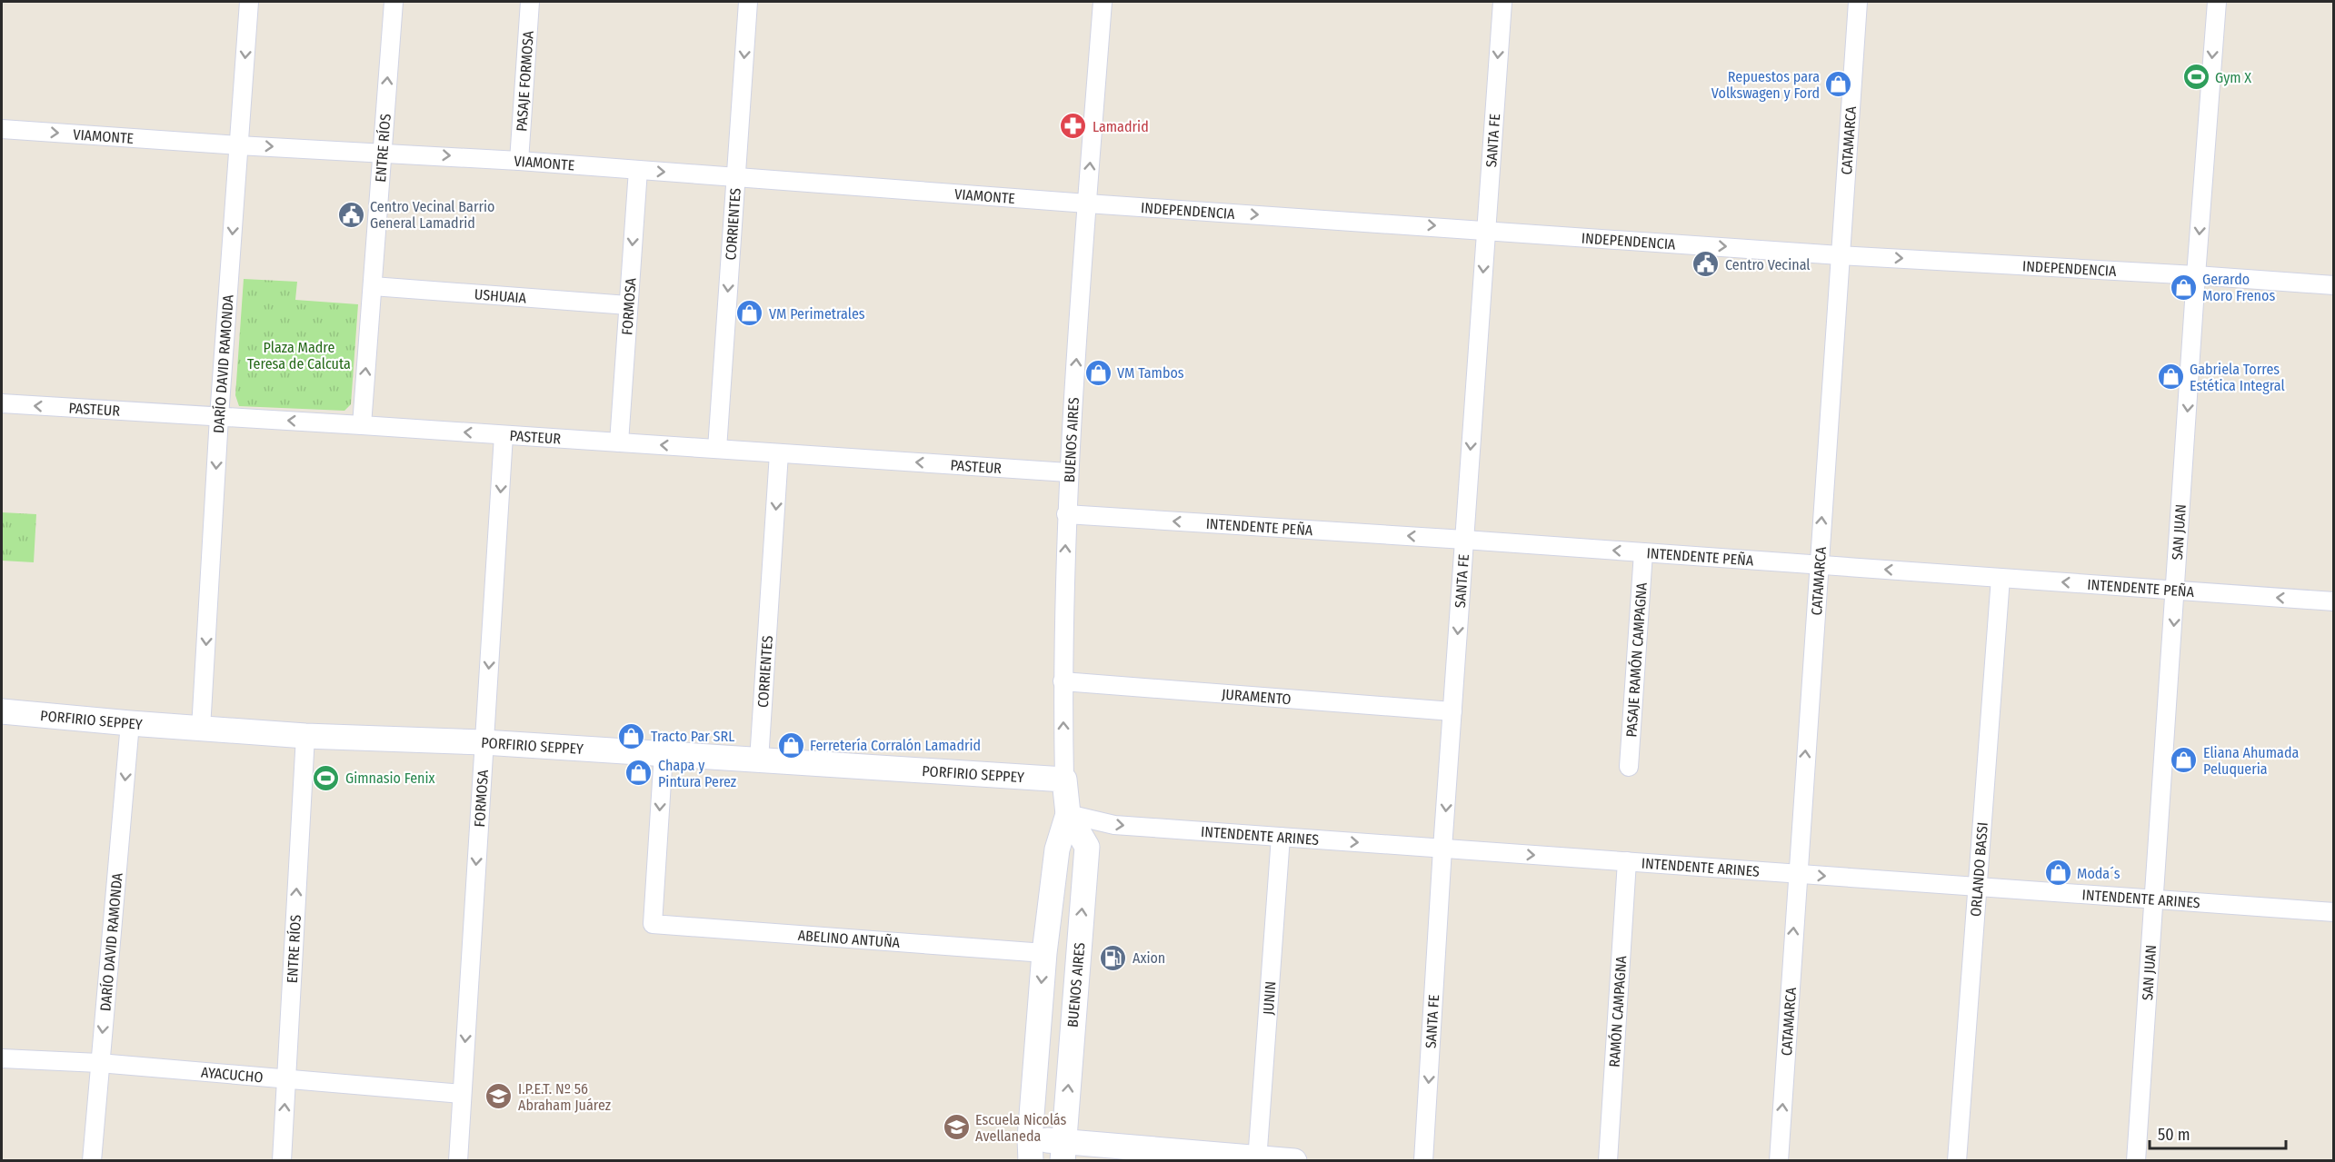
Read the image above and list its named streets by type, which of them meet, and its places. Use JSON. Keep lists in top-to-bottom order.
{
  "streets": {
    "main road": ["BUENOS AIRES", "PORFIRIO SEPPEY"],
    "street": [
      "PASAJE FORMOSA",
      "VIAMONTE",
      "SANTA FE",
      "CATAMARCA",
      "ENTRE RÍOS",
      "INDEPENDENCIA",
      "CORRIENTES",
      "USHUAIA",
      "FORMOSA",
      "DARÍO DAVID RAMONDA",
      "PASTEUR",
      "INTENDENTE PEÑA",
      "SAN JUAN",
      "PASAJE RAMÓN CAMPAGNA",
      "JURAMENTO",
      "INTENDENTE ARINES",
      "ORLANDO BASSI",
      "ABELINO ANTUÑA",
      "JUNIN",
      "RAMÓN CAMPAGNA",
      "AYACUCHO"
    ]
  },
  "crossings": [
    ["PASAJE FORMOSA", "VIAMONTE"],
    ["VIAMONTE", "ENTRE RÍOS"],
    ["VIAMONTE", "INDEPENDENCIA"],
    ["VIAMONTE", "CORRIENTES"],
    ["VIAMONTE", "FORMOSA"],
    ["VIAMONTE", "DARÍO DAVID RAMONDA"],
    ["VIAMONTE", "BUENOS AIRES"],
    ["SANTA FE", "INDEPENDENCIA"],
    ["SANTA FE", "INTENDENTE PEÑA"],
    ["SANTA FE", "JURAMENTO"],
    ["SANTA FE", "INTENDENTE ARINES"],
    ["CATAMARCA", "INDEPENDENCIA"],
    ["CATAMARCA", "INTENDENTE PEÑA"],
    ["CATAMARCA", "INTENDENTE ARINES"],
    ["ENTRE RÍOS", "USHUAIA"],
    ["ENTRE RÍOS", "PASTEUR"],
    ["ENTRE RÍOS", "PORFIRIO SEPPEY"],
    ["ENTRE RÍOS", "AYACUCHO"],
    ["INDEPENDENCIA", "BUENOS AIRES"],
    ["INDEPENDENCIA", "SAN JUAN"],
    ["CORRIENTES", "PASTEUR"],
    ["CORRIENTES", "PORFIRIO SEPPEY"],
    ["USHUAIA", "FORMOSA"],
    ["FORMOSA", "PASTEUR"],
    ["FORMOSA", "PORFIRIO SEPPEY"],
    ["FORMOSA", "AYACUCHO"],
    ["DARÍO DAVID RAMONDA", "PASTEUR"],
    ["DARÍO DAVID RAMONDA", "PORFIRIO SEPPEY"],
    ["DARÍO DAVID RAMONDA", "AYACUCHO"],
    ["PASTEUR", "BUENOS AIRES"],
    ["BUENOS AIRES", "INTENDENTE PEÑA"],
    ["BUENOS AIRES", "JURAMENTO"],
    ["BUENOS AIRES", "PORFIRIO SEPPEY"],
    ["BUENOS AIRES", "INTENDENTE ARINES"],
    ["BUENOS AIRES", "ABELINO ANTUÑA"],
    ["INTENDENTE PEÑA", "SAN JUAN"],
    ["INTENDENTE PEÑA", "PASAJE RAMÓN CAMPAGNA"],
    ["INTENDENTE PEÑA", "ORLANDO BASSI"],
    ["SAN JUAN", "INTENDENTE ARINES"],
    ["PORFIRIO SEPPEY", "ABELINO ANTUÑA"],
    ["INTENDENTE ARINES", "ORLANDO BASSI"],
    ["INTENDENTE ARINES", "JUNIN"],
    ["INTENDENTE ARINES", "RAMÓN CAMPAGNA"]
  ],
  "one_way": [
    "VIAMONTE",
    "SANTA FE",
    "CATAMARCA",
    "ENTRE RÍOS",
    "INDEPENDENCIA",
    "CORRIENTES",
    "FORMOSA",
    "DARÍO DAVID RAMONDA",
    "PASTEUR",
    "INTENDENTE PEÑA",
    "SAN JUAN",
    "INTENDENTE ARINES"
  ],
  "parks": ["Plaza Madre Teresa de Calcuta"],
  "places": {
    "sports": ["Gym X", "Gimnasio Fenix"],
    "shop": [
      "Repuestos para Volkswagen y Ford",
      "Gerardo Moro Frenos",
      "VM Perimetrales",
      "VM Tambos",
      "Gabriela Torres Estética Integral",
      "Tracto Par SRL",
      "Ferretería Corralón Lamadrid",
      "Eliana Ahumada Peluqueria",
      "Chapa y Pintura Perez",
      "Moda´s"
    ],
    "pharmacy": ["Lamadrid"],
    "public building": ["Centro Vecinal Barrio General Lamadrid", "Centro Vecinal"],
    "fuel station": ["Axion"],
    "school or university": ["I.P.E.T. Nº 56 Abraham Juárez", "Escuela Nicolás Avellaneda"]
  },
  "scale_bar": "50 m"
}
